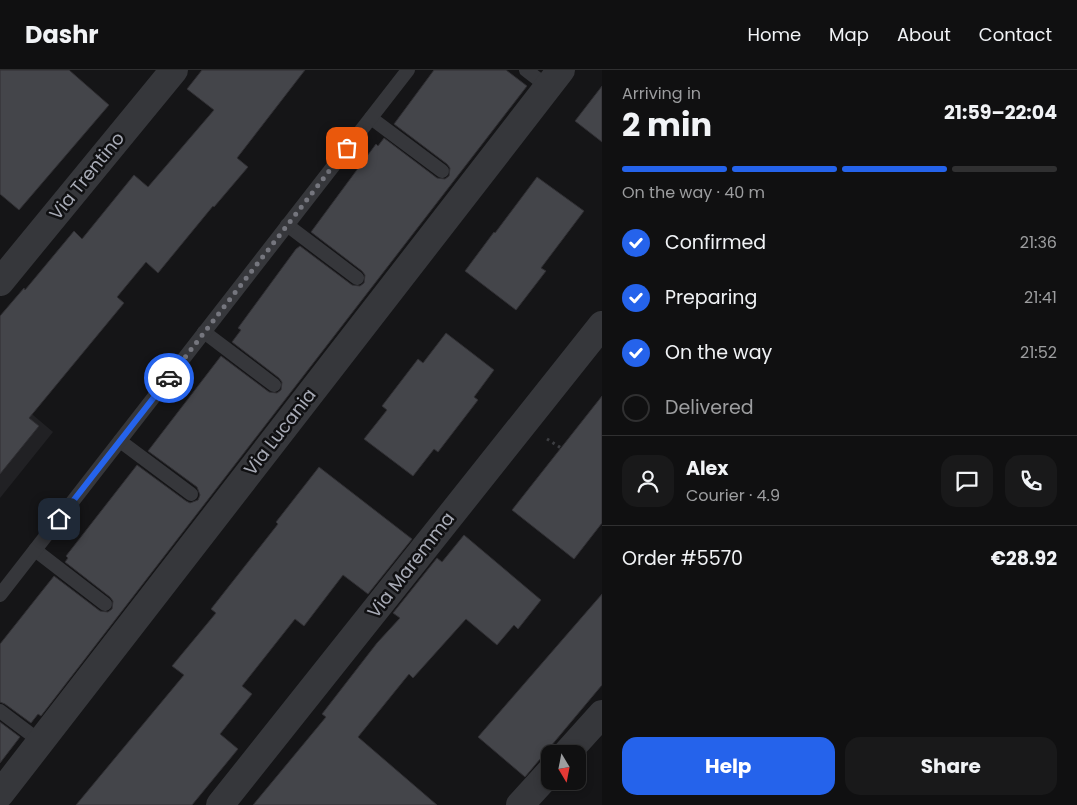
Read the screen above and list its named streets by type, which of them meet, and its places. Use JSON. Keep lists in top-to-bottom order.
{
  "streets": {
    "street": ["Via Trentino", "Via Lucania", "Via Maremma"]
  },
  "north": "bottom",
  "page": {
    "header": "Dashr",
    "nav": [
      "Home",
      "Map",
      "About",
      "Contact"
    ],
    "heading": ["2 min", "Arriving in", "21:59–22:04"],
    "panel": [
      "Alex",
      "Courier · 4.9",
      "Order #5570",
      "€28.92"
    ],
    "bar": "On the way · 40 m",
    "list": [
      ["Confirmed", "21:36"],
      ["Preparing", "21:41"],
      ["On the way", "21:52"],
      "Delivered"
    ],
    "buttons": ["Help", "Share"]
  }
}
